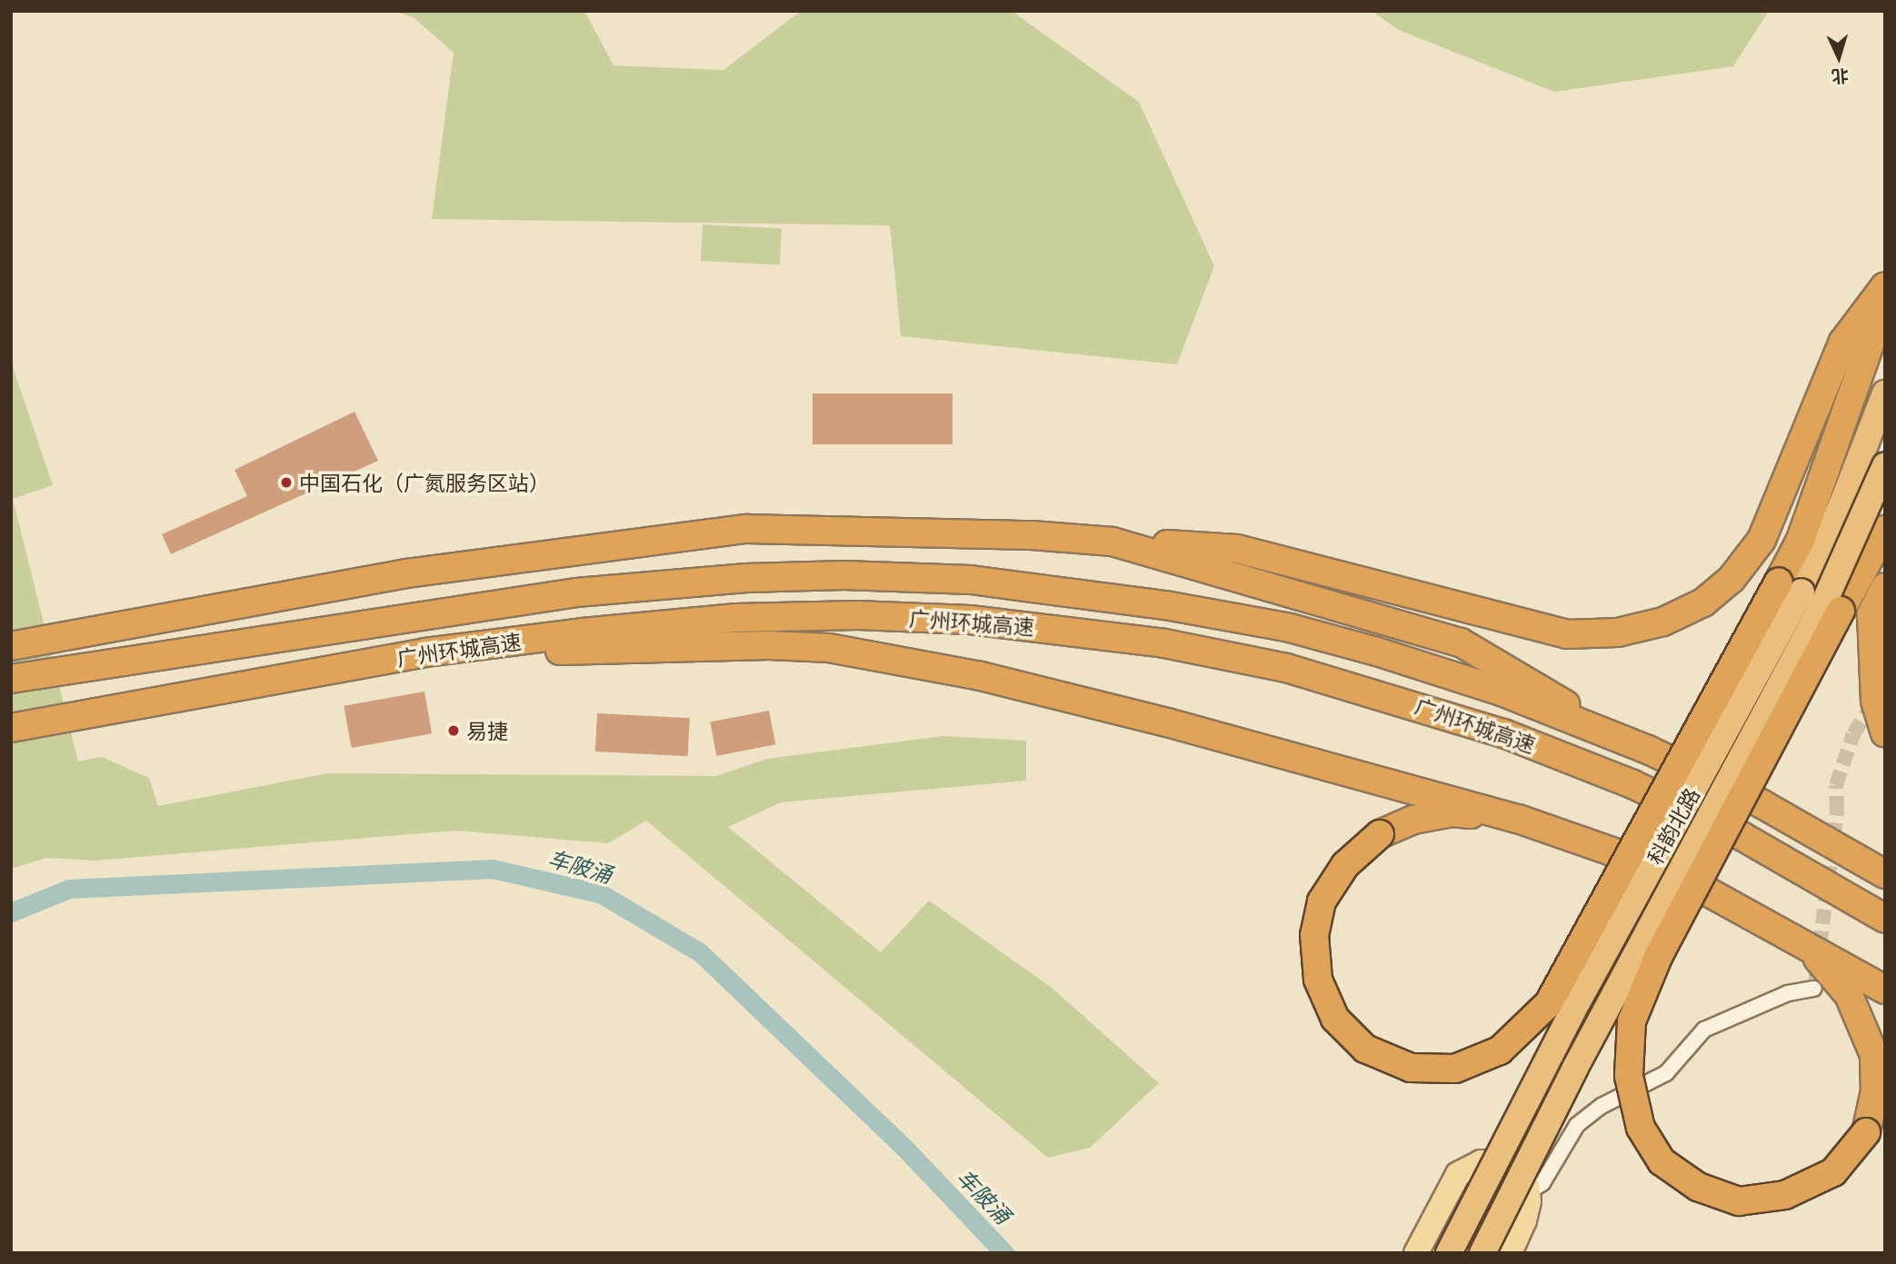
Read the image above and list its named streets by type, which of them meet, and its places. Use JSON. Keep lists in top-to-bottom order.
{
  "streets": {
    "highway": ["广州环城高速", "科韵北路"]
  },
  "water": ["车陂涌"],
  "places": ["中国石化（广氮服务区站）", "易捷"],
  "north": "bottom"
}
